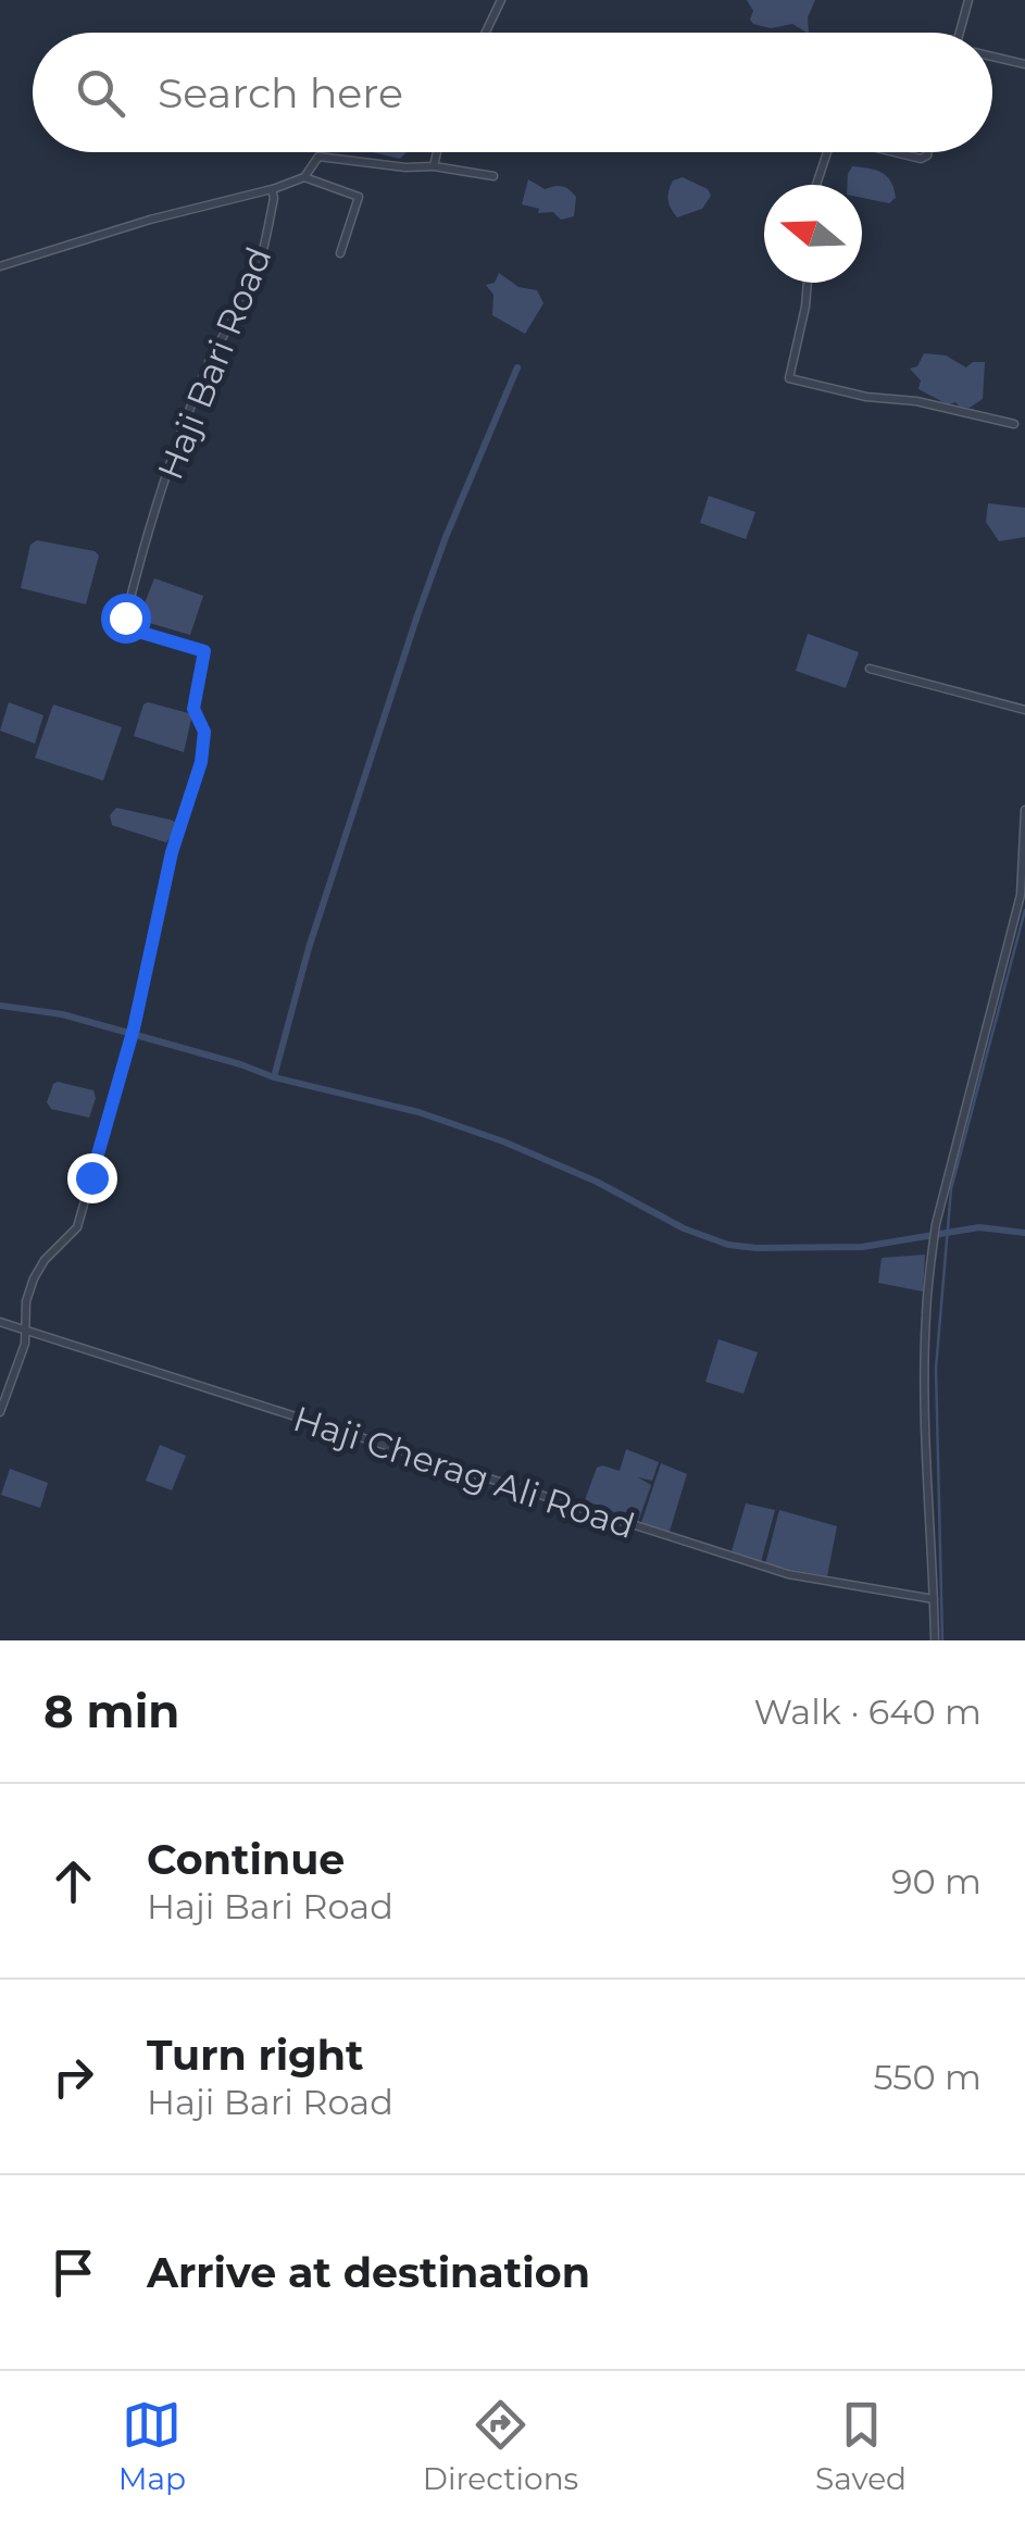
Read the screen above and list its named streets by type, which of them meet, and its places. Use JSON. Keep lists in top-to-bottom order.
{
  "streets": {
    "street": ["Haji Bari Road", "Haji Cherag Ali Road"]
  },
  "crossings": [
    ["Haji Bari Road", "Haji Cherag Ali Road"]
  ],
  "north": "left",
  "page": {
    "search": "Search here",
    "heading": ["8 min", "Walk · 640 m"],
    "list": [
      ["Continue", "Haji Bari Road", "90 m"],
      ["Turn right", "Haji Bari Road", "550 m"],
      "Arrive at destination"
    ],
    "nav": ["Map", "Directions", "Saved"]
  }
}
